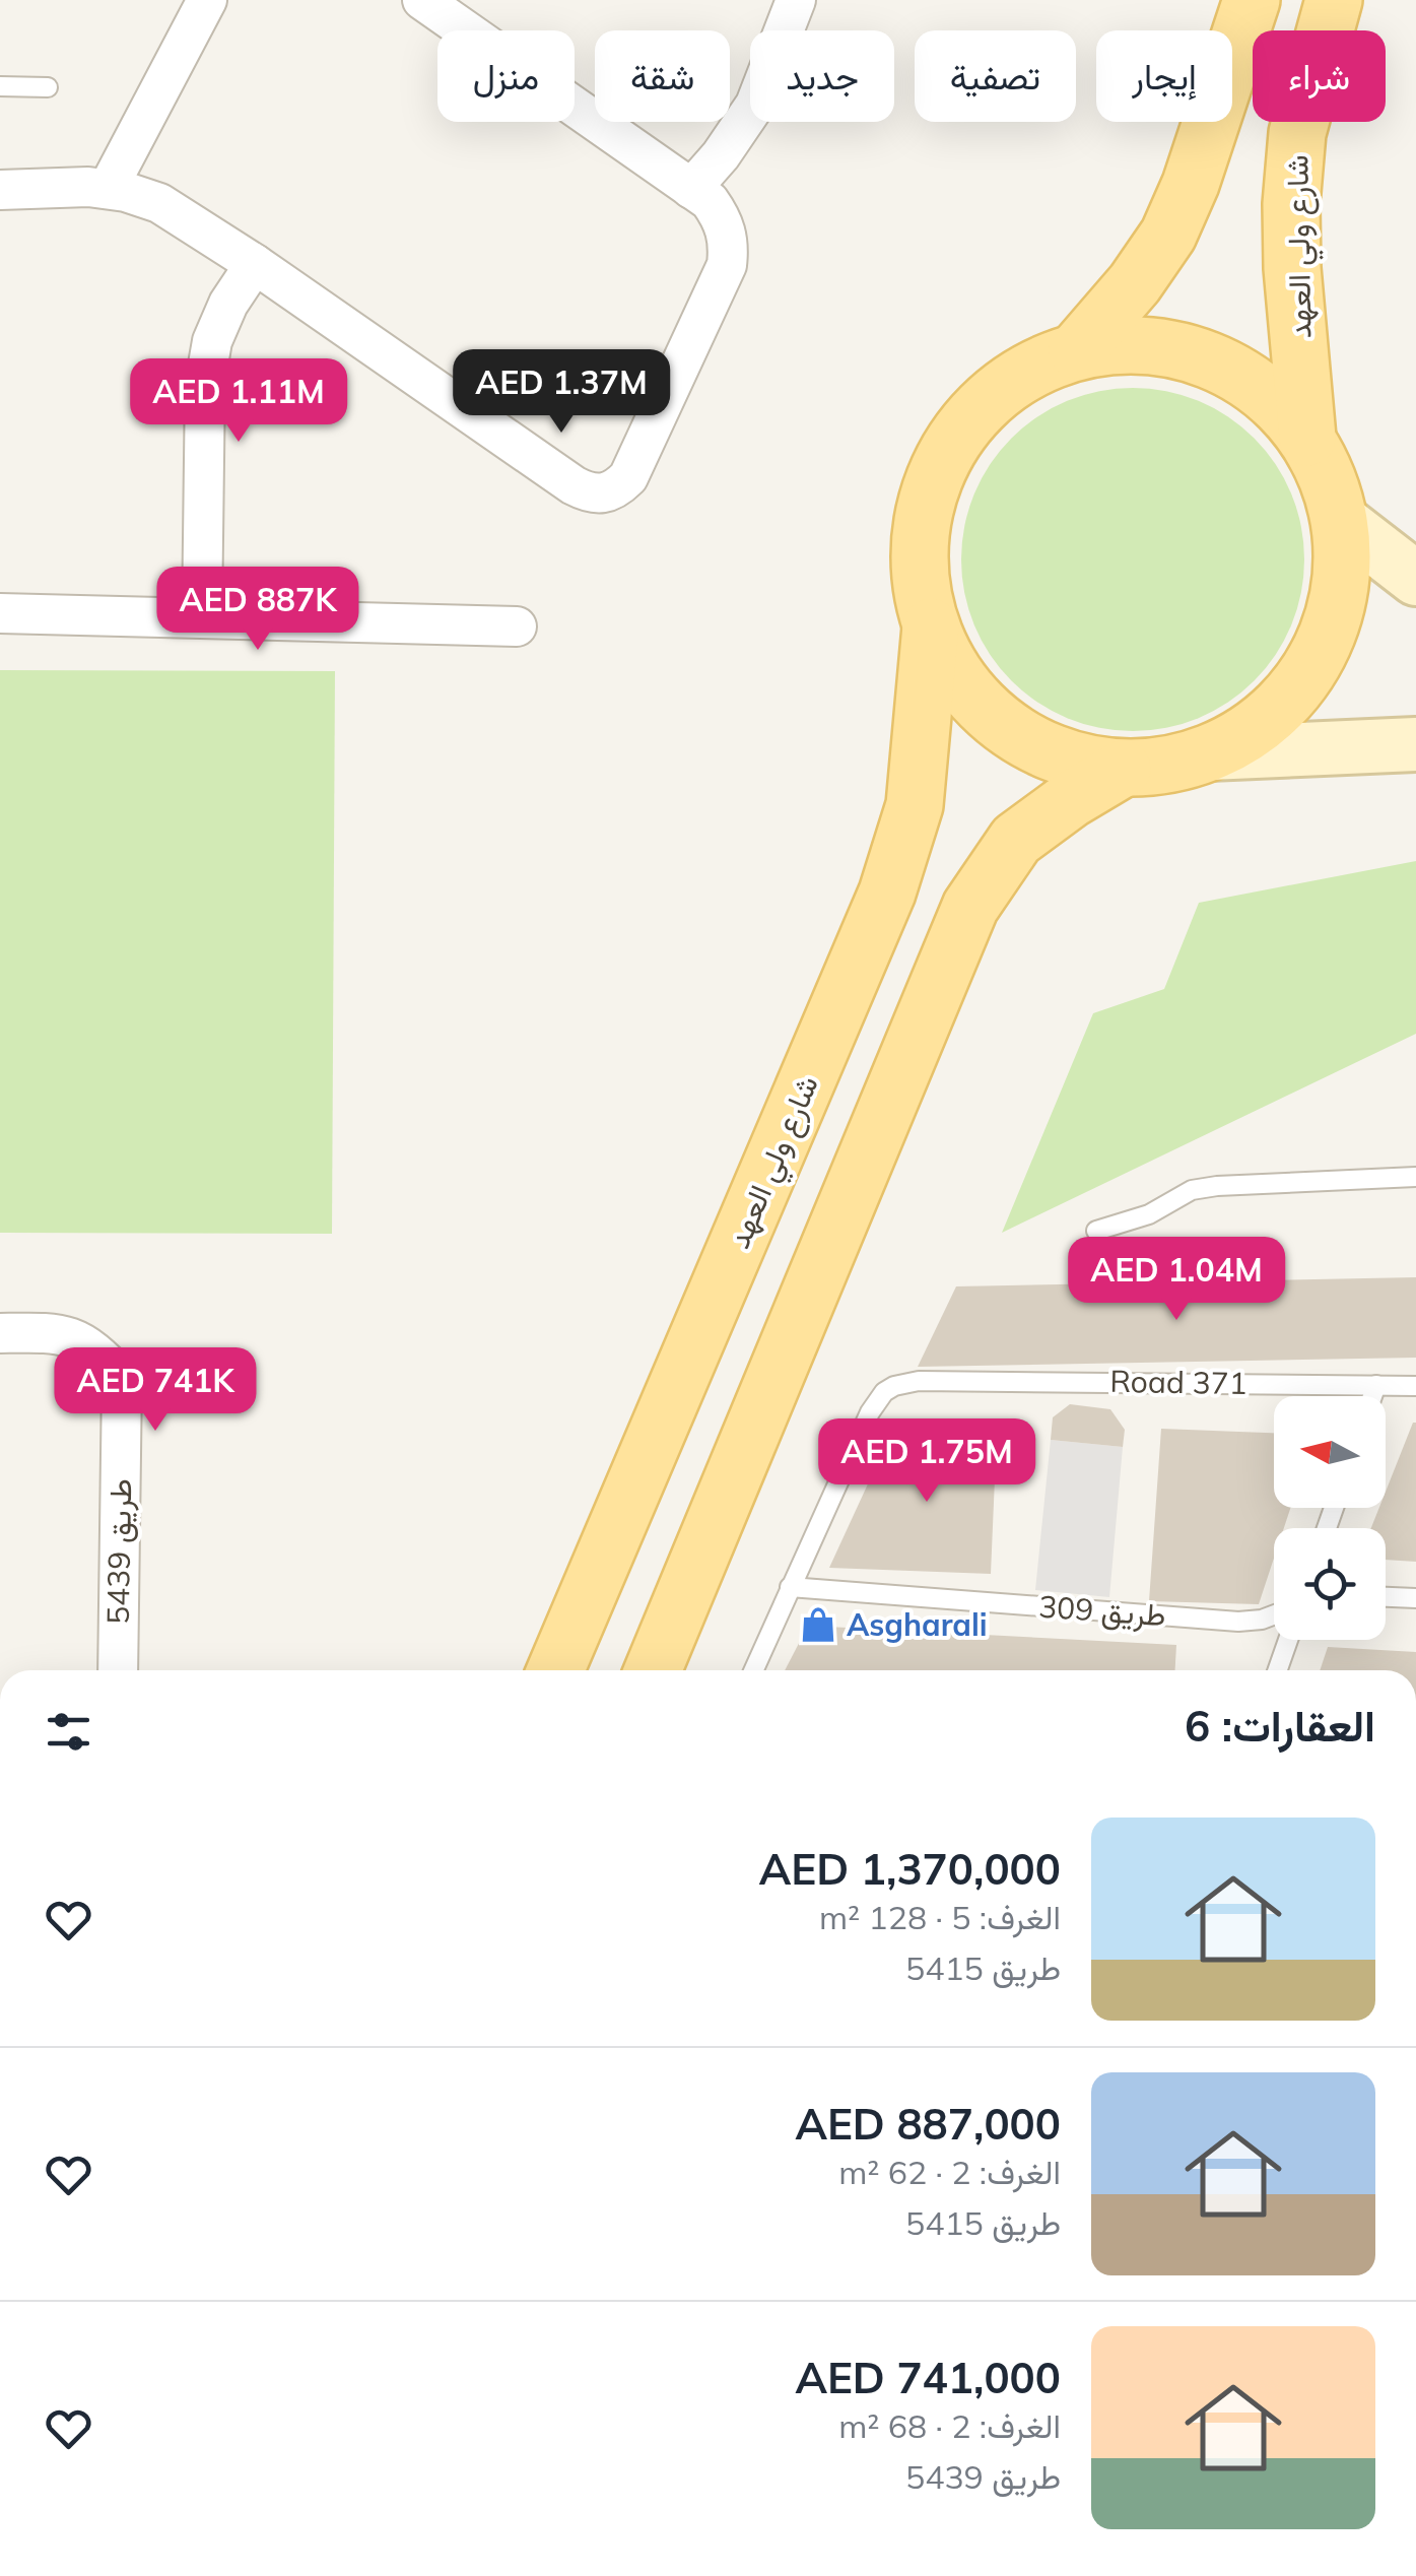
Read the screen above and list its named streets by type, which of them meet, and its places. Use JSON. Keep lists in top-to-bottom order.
{
  "streets": {
    "main road": ["شارع ولي العهد"],
    "street": ["طريق 5439"],
    "lane": ["Road 371", "طريق 309"]
  },
  "crossings": [
    ["Road 371", "طريق 309"]
  ],
  "places": {
    "shop": ["Asgharali"]
  },
  "north": "left",
  "page": {
    "chip": [
      "شراء",
      "إيجار",
      "تصفية",
      "جديد",
      "شقة",
      "منزل"
    ],
    "price": [
      "AED 1.37M",
      "AED 1.11M",
      "AED 887K",
      "AED 1.04M",
      "AED 741K",
      "AED 1.75M"
    ],
    "heading": "العقارات: 6",
    "list": [
      {
        "name": "AED 1,370,000",
        "note": "الغرف: 5 · 128 m² · طريق 5415"
      },
      {
        "name": "AED 887,000",
        "note": "الغرف: 2 · 62 m² · طريق 5415"
      },
      {
        "name": "AED 741,000",
        "note": "الغرف: 2 · 68 m² · طريق 5439"
      }
    ]
  }
}
